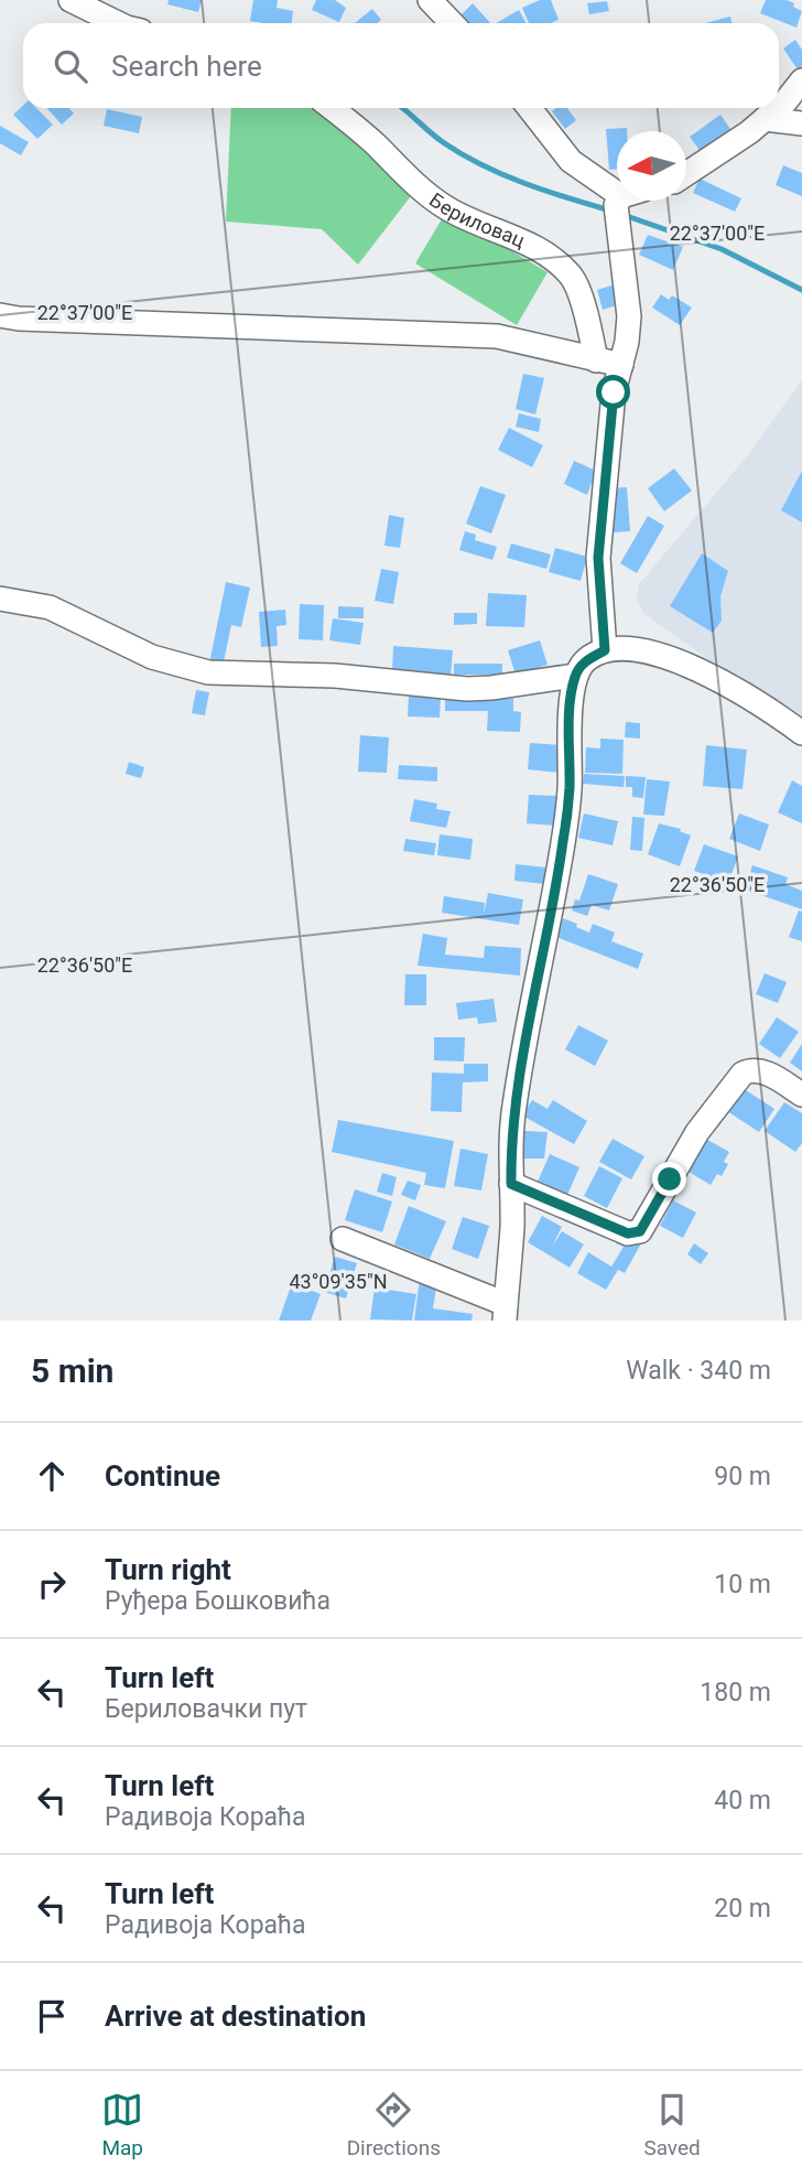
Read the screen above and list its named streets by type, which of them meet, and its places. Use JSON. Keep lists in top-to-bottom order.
{
  "streets": {
    "street": ["Бериловац"]
  },
  "north": "left",
  "page": {
    "search": "Search here",
    "heading": ["5 min", "Walk · 340 m"],
    "list": [
      ["Continue", "90 m"],
      ["Turn right", "Руђера Бошковића", "10 m"],
      ["Turn left", "Бериловачки пут", "180 m"],
      ["Turn left", "Радивоја Кораћа", "40 m"],
      ["Turn left", "Радивоја Кораћа", "20 m"],
      "Arrive at destination"
    ],
    "nav": ["Map", "Directions", "Saved"]
  },
  "coordinates": ["22°37'00\"E", "22°36'50\"E", "43°09'35\"N"]
}
